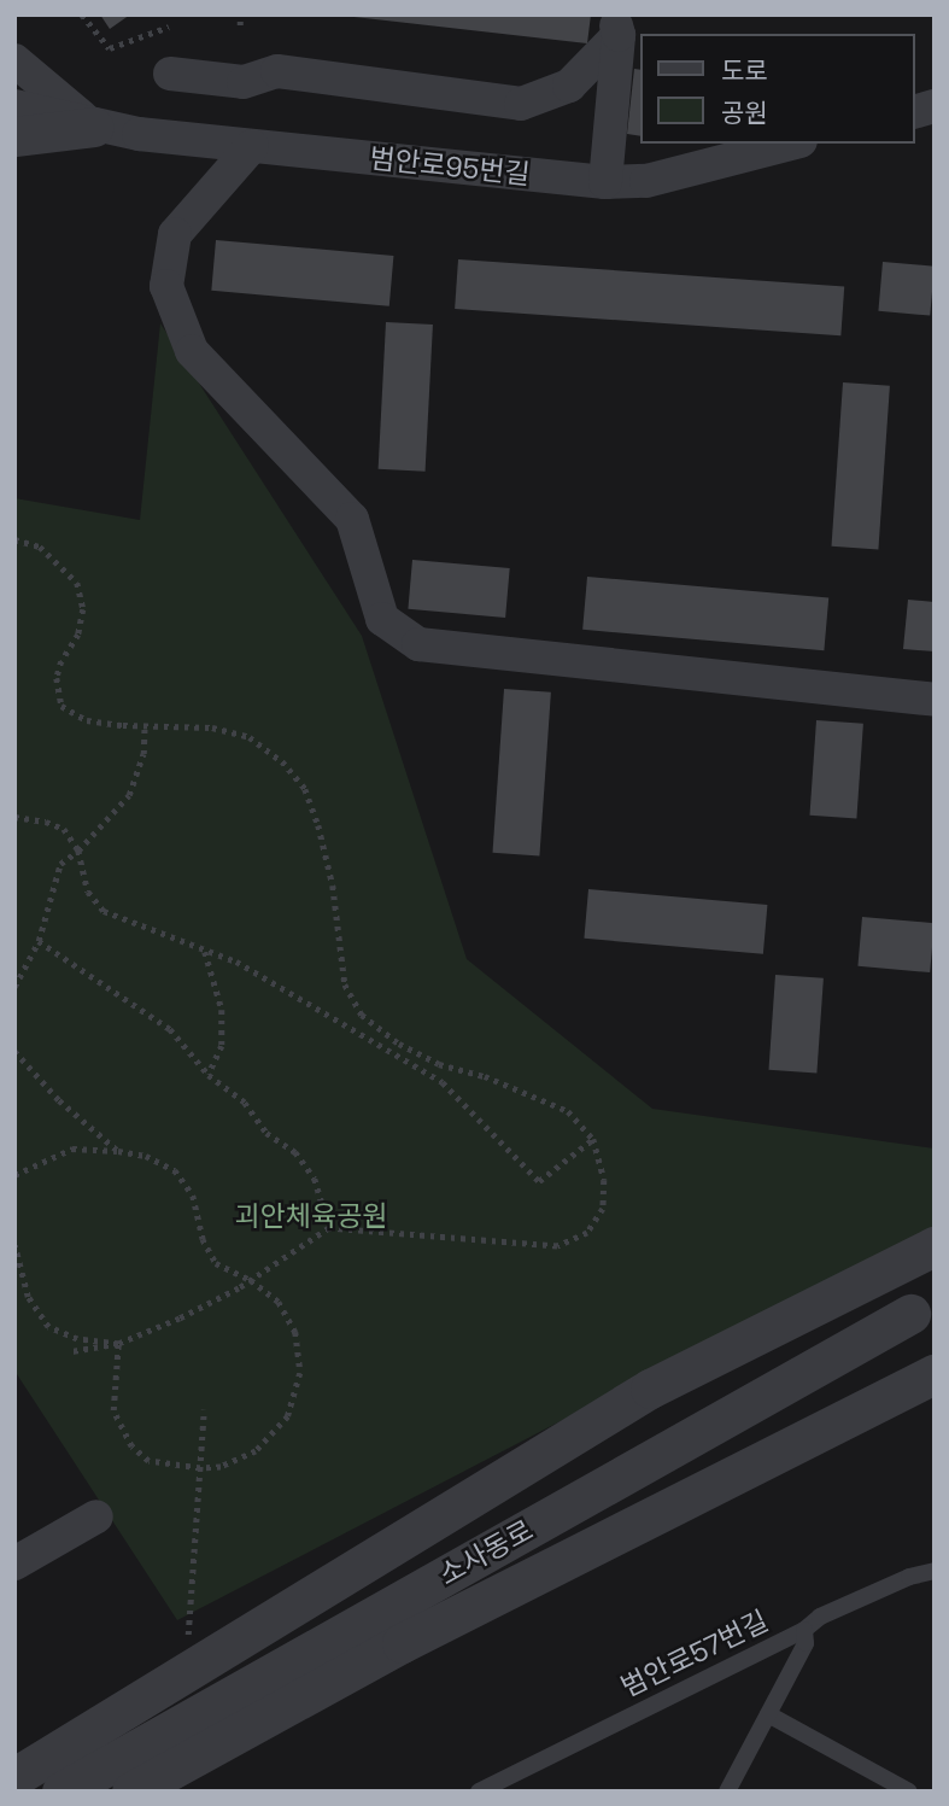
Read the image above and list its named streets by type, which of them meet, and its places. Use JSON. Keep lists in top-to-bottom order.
{
  "streets": {
    "street": ["범안로95번길", "소사동로"],
    "lane": ["범안로57번길"]
  },
  "parks": ["괴안체육공원"],
  "legend": ["도로", "공원"]
}
